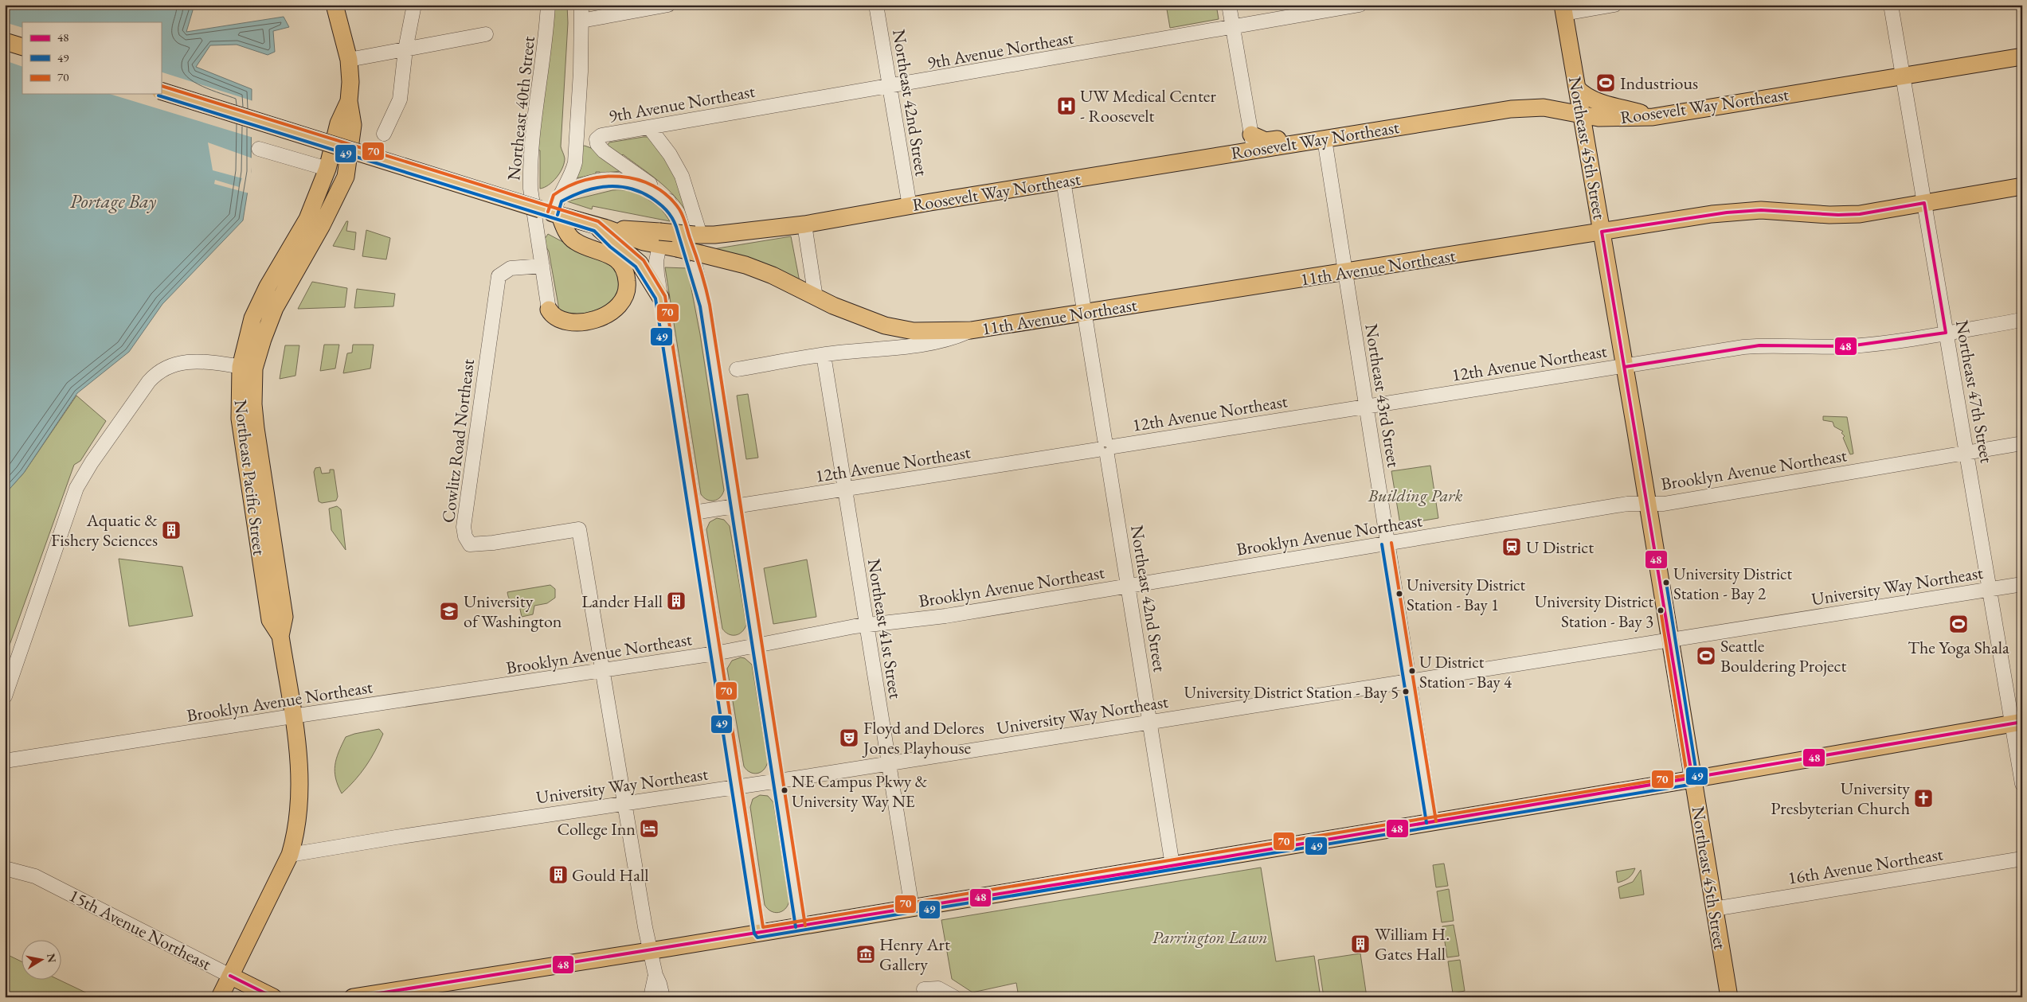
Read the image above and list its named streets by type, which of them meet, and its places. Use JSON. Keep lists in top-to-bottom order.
{
  "streets": {
    "main road": [
      "Roosevelt Way Northeast",
      "Northeast 45th Street",
      "11th Avenue Northeast",
      "Northeast Pacific Street",
      "15th Avenue Northeast"
    ],
    "street": [
      "9th Avenue Northeast",
      "Northeast 42nd Street",
      "Northeast 40th Street",
      "12th Avenue Northeast",
      "Northeast 47th Street",
      "Northeast 43rd Street",
      "Cowlitz Road Northeast",
      "Brooklyn Avenue Northeast",
      "University Way Northeast",
      "Northeast 41st Street",
      "16th Avenue Northeast"
    ]
  },
  "crossings": [
    ["9th Avenue Northeast", "Northeast 42nd Street"],
    ["Northeast 42nd Street", "Roosevelt Way Northeast"],
    ["Northeast 42nd Street", "11th Avenue Northeast"],
    ["Northeast 42nd Street", "12th Avenue Northeast"],
    ["Northeast 42nd Street", "Brooklyn Avenue Northeast"],
    ["Northeast 42nd Street", "University Way Northeast"],
    ["Roosevelt Way Northeast", "Northeast 45th Street"],
    ["Roosevelt Way Northeast", "Northeast 47th Street"],
    ["Roosevelt Way Northeast", "Northeast 43rd Street"],
    ["Northeast 40th Street", "Cowlitz Road Northeast"],
    ["Northeast 45th Street", "11th Avenue Northeast"],
    ["Northeast 45th Street", "12th Avenue Northeast"],
    ["Northeast 45th Street", "Brooklyn Avenue Northeast"],
    ["Northeast 45th Street", "University Way Northeast"],
    ["Northeast 45th Street", "16th Avenue Northeast"],
    ["11th Avenue Northeast", "Northeast 47th Street"],
    ["11th Avenue Northeast", "Northeast 43rd Street"],
    ["11th Avenue Northeast", "Northeast 41st Street"],
    ["12th Avenue Northeast", "Northeast 47th Street"],
    ["12th Avenue Northeast", "Northeast 43rd Street"],
    ["12th Avenue Northeast", "Northeast 41st Street"],
    ["Northeast 47th Street", "Brooklyn Avenue Northeast"],
    ["Northeast 47th Street", "University Way Northeast"],
    ["Northeast 43rd Street", "Brooklyn Avenue Northeast"],
    ["Northeast 43rd Street", "University Way Northeast"],
    ["Cowlitz Road Northeast", "Brooklyn Avenue Northeast"],
    ["Brooklyn Avenue Northeast", "Northeast Pacific Street"],
    ["Brooklyn Avenue Northeast", "Northeast 41st Street"],
    ["Northeast Pacific Street", "University Way Northeast"],
    ["Northeast Pacific Street", "15th Avenue Northeast"],
    ["University Way Northeast", "Northeast 41st Street"]
  ],
  "water": ["Portage Bay"],
  "parks": ["Building Park", "Parrington Lawn"],
  "places": {
    "sports": ["Industrious", "The Yoga Shala", "Seattle Bouldering Project"],
    "hospital": ["UW Medical Center - Roosevelt"],
    "building": [
      "Aquatic & Fishery Sciences",
      "Lander Hall",
      "Gould Hall",
      "William H. Gates Hall"
    ],
    "station": ["U District"],
    "other": [
      "University District Station - Bay 2",
      "University District Station - Bay 1",
      "University District Station - Bay 3",
      "U District Station - Bay 4",
      "University District Station - Bay 5",
      "NE Campus Pkwy & University Way NE"
    ],
    "school or university": ["University of Washington"],
    "theatre": ["Floyd and Delores Jones Playhouse"],
    "church": ["University Presbyterian Church"],
    "hotel": ["College Inn"],
    "museum": ["Henry Art Gallery"]
  },
  "lines": ["transit line 70", "transit line 49", "transit line 48"],
  "legend": ["48", "49", "70"],
  "north": "right"
}
